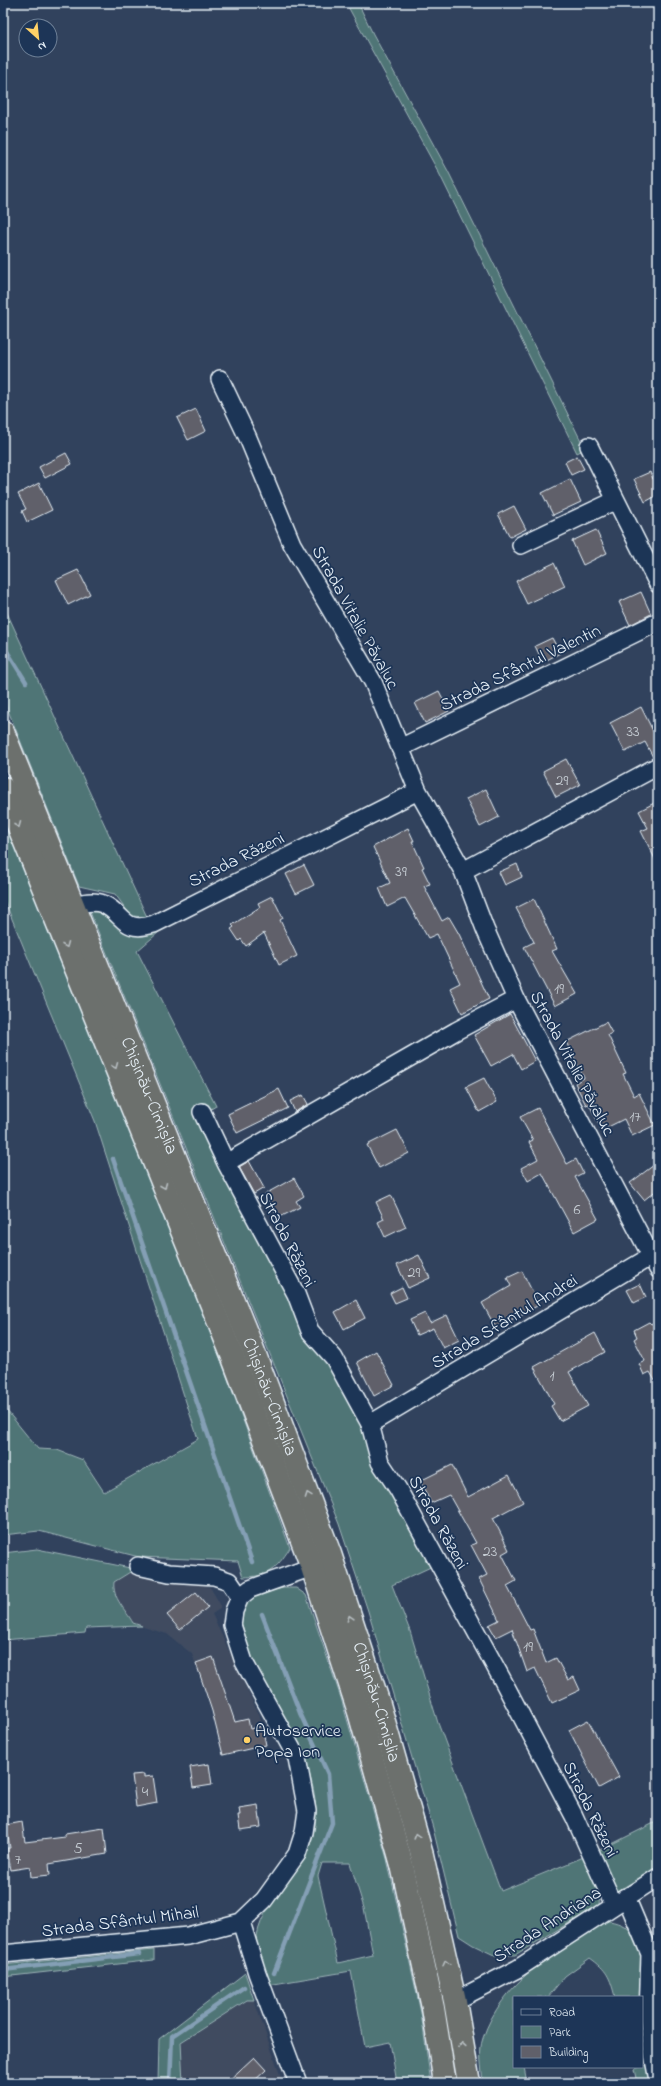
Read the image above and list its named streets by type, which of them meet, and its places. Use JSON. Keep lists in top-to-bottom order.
{
  "streets": {
    "highway": ["Chișinău-Cimișlia"],
    "street": [
      "Strada Vitalie Păvaluc",
      "Strada Sfântul Valentin",
      "Strada Răzeni",
      "Strada Sfântul Andrei",
      "Strada Sfântul Mihail",
      "Strada Andriana"
    ]
  },
  "crossings": [
    ["Strada Vitalie Păvaluc", "Strada Sfântul Valentin"],
    ["Strada Vitalie Păvaluc", "Strada Răzeni"],
    ["Strada Vitalie Păvaluc", "Strada Sfântul Andrei"],
    ["Strada Răzeni", "Chișinău-Cimișlia"],
    ["Strada Răzeni", "Strada Sfântul Andrei"],
    ["Strada Răzeni", "Strada Andriana"],
    ["Chișinău-Cimișlia", "Strada Andriana"]
  ],
  "places": ["Autoservice Popa Ion"],
  "house_numbers": [
    "33",
    "29",
    "39",
    "19",
    "17",
    "6",
    "29",
    "1",
    "23",
    "19",
    "4",
    "5",
    "7"
  ],
  "legend": ["Road", "Park", "Building"],
  "north": "bottom right"
}
